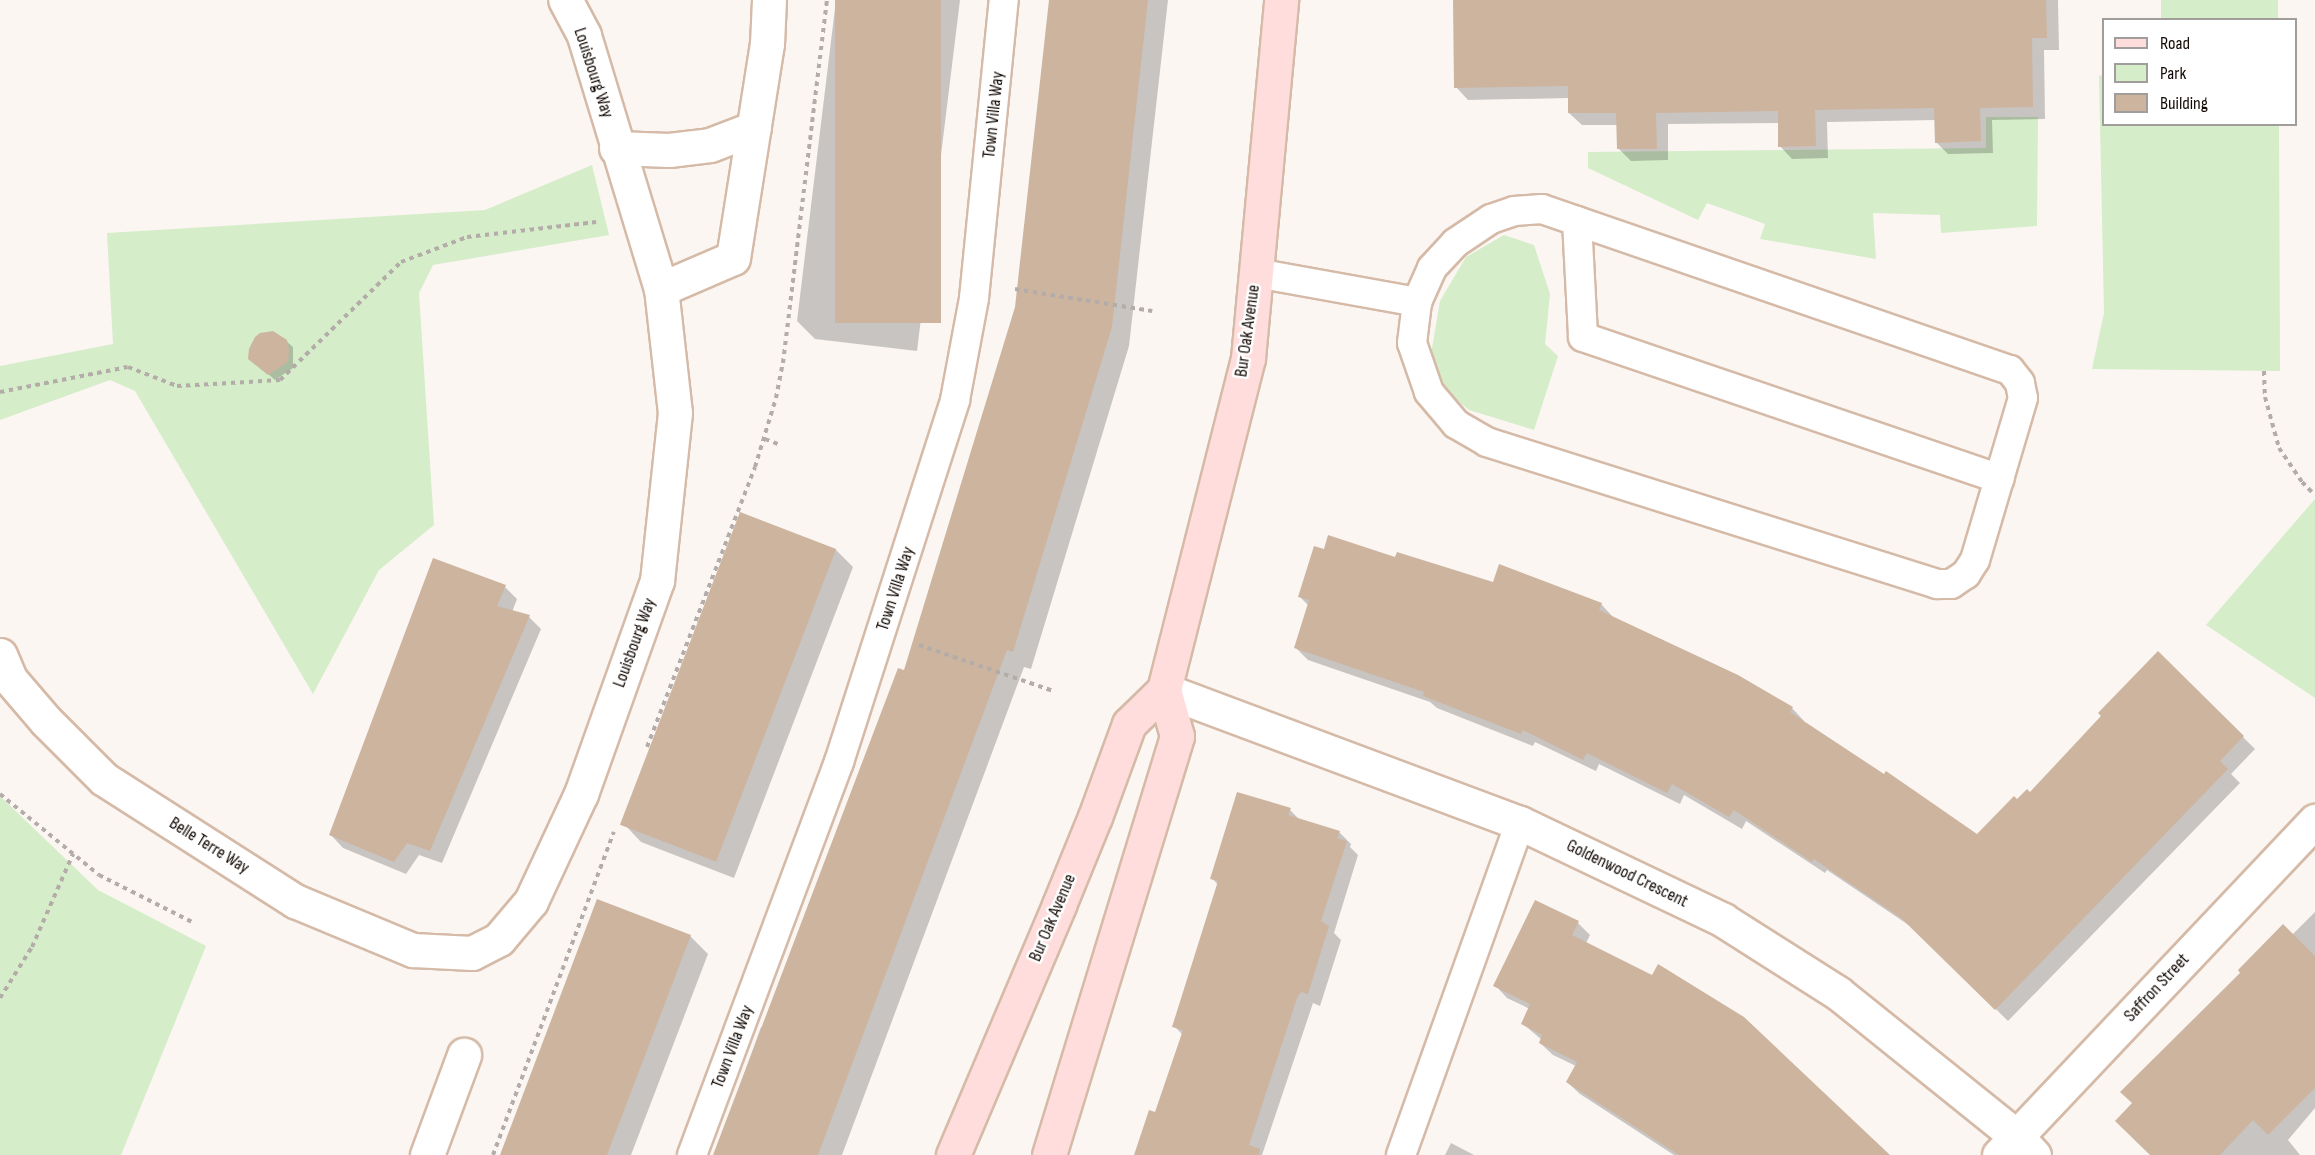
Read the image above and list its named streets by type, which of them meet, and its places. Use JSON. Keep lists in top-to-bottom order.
{
  "streets": {
    "street": [
      "Louisbourg Way",
      "Bur Oak Avenue",
      "Belle Terre Way",
      "Goldenwood Crescent",
      "Saffron Street"
    ],
    "lane": ["Town Villa Way"]
  },
  "crossings": [
    ["Louisbourg Way", "Belle Terre Way"],
    ["Bur Oak Avenue", "Goldenwood Crescent"],
    ["Goldenwood Crescent", "Saffron Street"]
  ],
  "legend": ["Road", "Park", "Building"]
}
